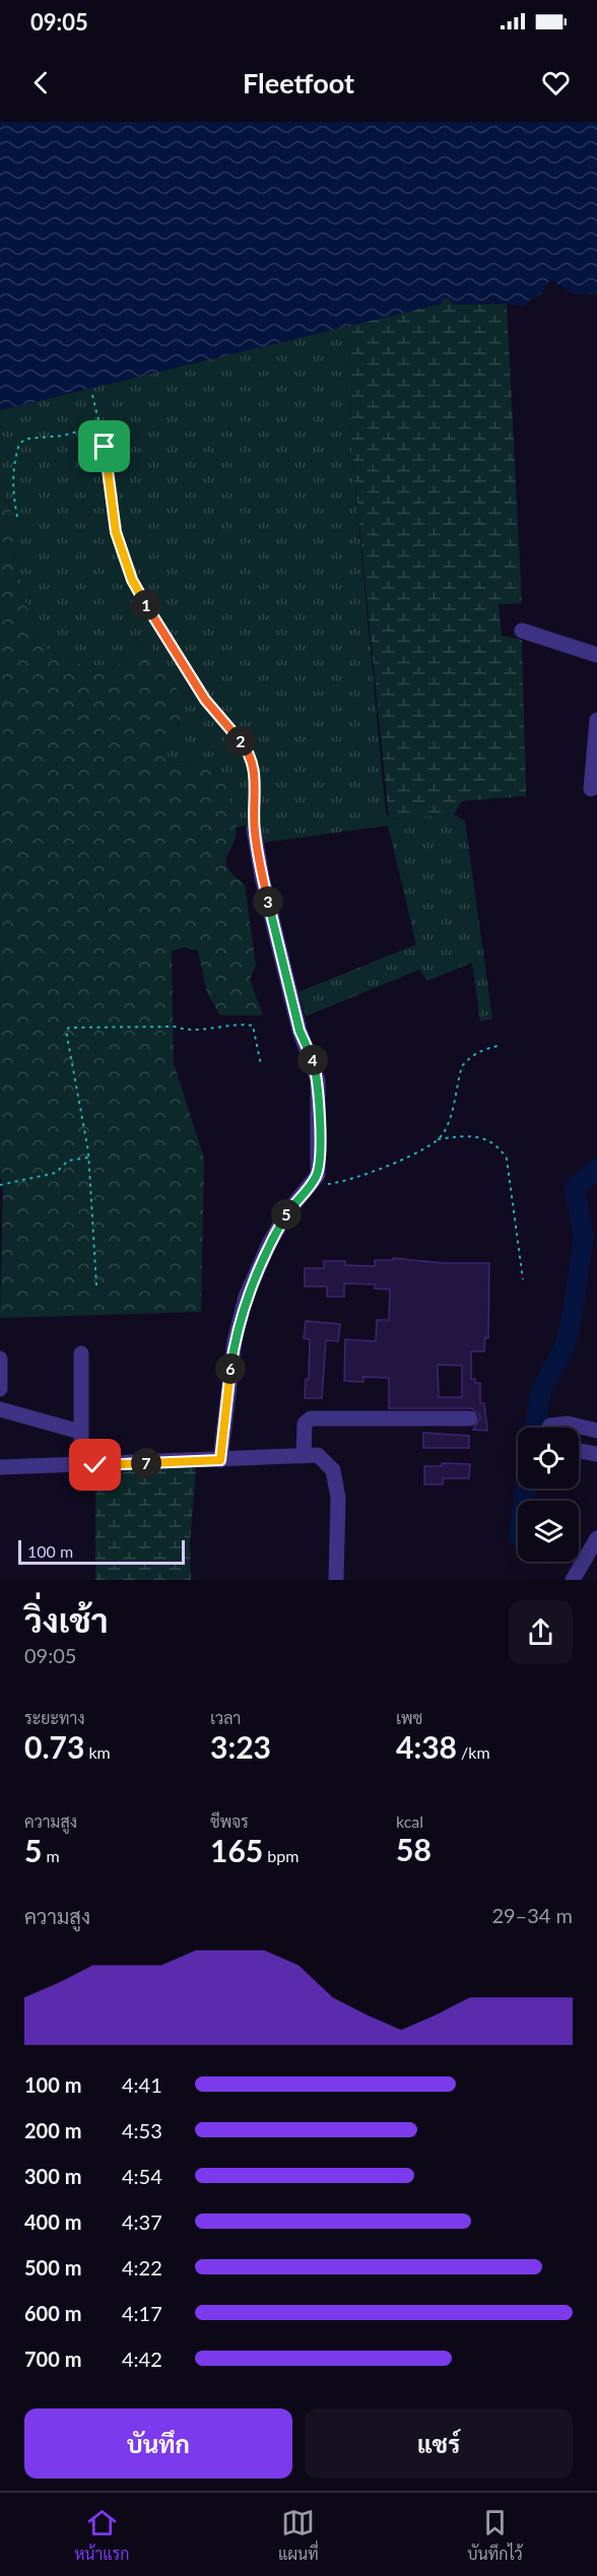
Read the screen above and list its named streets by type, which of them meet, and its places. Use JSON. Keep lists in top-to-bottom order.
{
  "scale_bar": "100 m",
  "page": {
    "status": "09:05",
    "header": "Fleetfoot",
    "pins": [
      "1",
      "2",
      "3",
      "4",
      "5",
      "6",
      "7"
    ],
    "scale": "100 m",
    "heading": ["วิ่งเช้า", "09:05"],
    "stats": [
      ["ระยะทาง", "0.73 km"],
      ["เวลา", "3:23"],
      ["เพซ", "4:38 /km"],
      ["ความสูง", "5 m"],
      ["ชีพจร", "165 bpm"],
      ["kcal", "58"]
    ],
    "chart": ["ความสูง", "29–34 m"],
    "list": [
      {
        "name": "100 m",
        "note": "4:41"
      },
      {
        "name": "200 m",
        "note": "4:53"
      },
      {
        "name": "300 m",
        "note": "4:54"
      },
      {
        "name": "400 m",
        "note": "4:37"
      },
      {
        "name": "500 m",
        "note": "4:22"
      },
      {
        "name": "600 m",
        "note": "4:17"
      },
      {
        "name": "700 m",
        "note": "4:42"
      }
    ],
    "buttons": ["บันทึก", "แชร์"],
    "tabs": ["หน้าแรก", "แผนที่", "บันทึกไว้"]
  }
}
